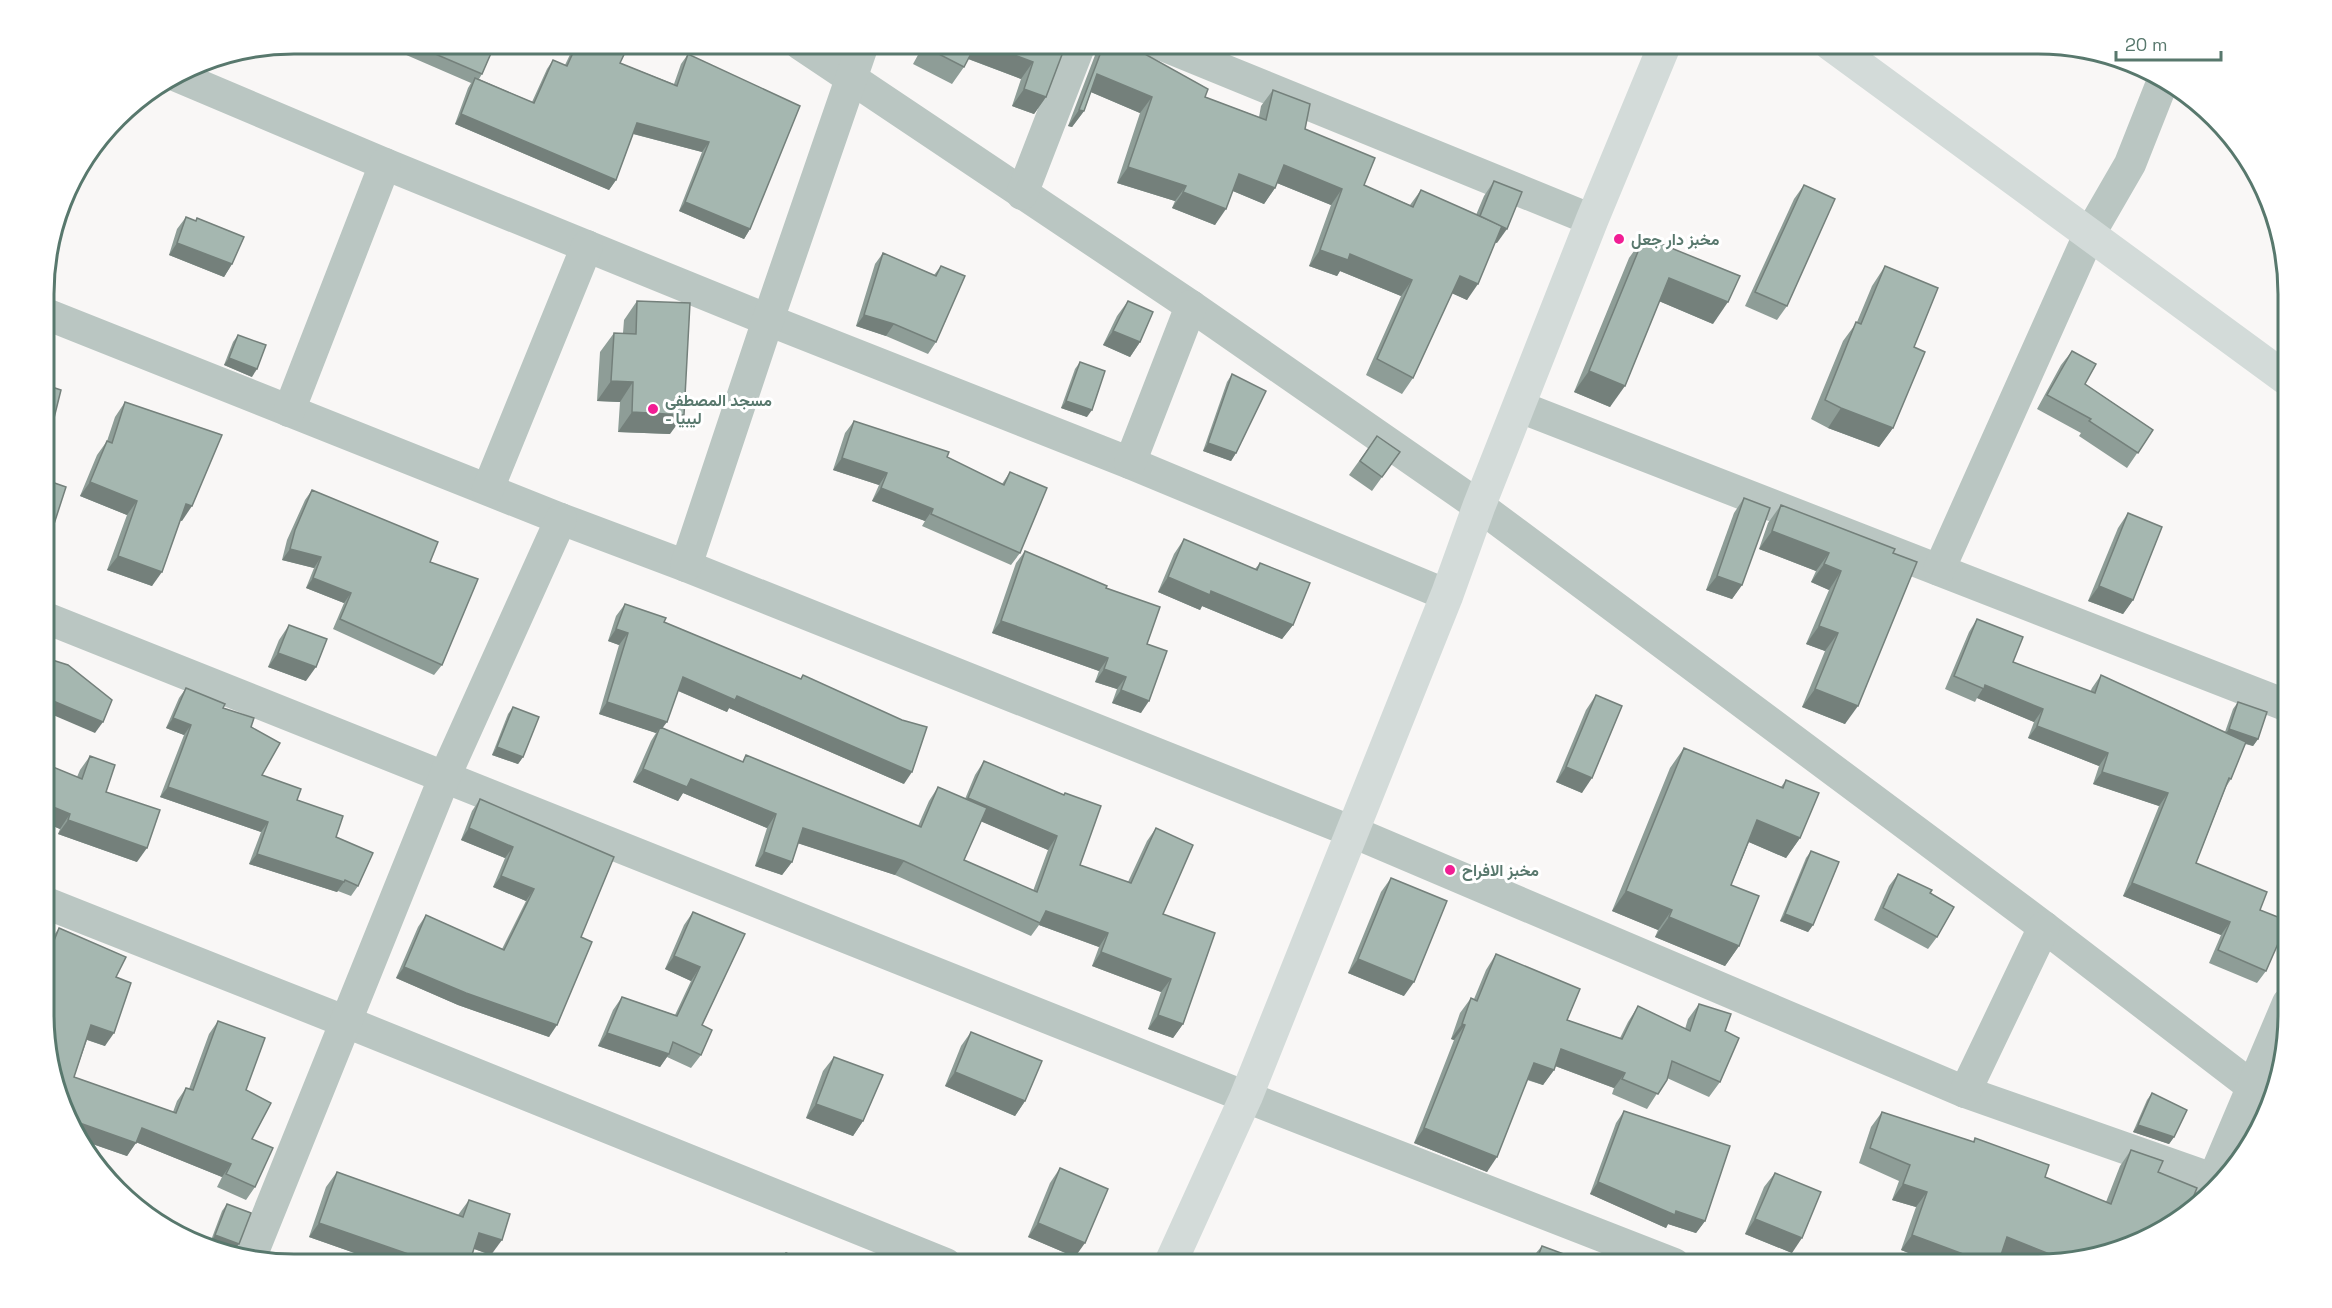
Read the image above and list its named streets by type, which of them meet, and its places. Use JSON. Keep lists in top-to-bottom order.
{
  "places": ["مخبز دار جعل", "مسجد المصطفى - ليبيا", "مخبز الافراح"],
  "scale_bar": "20 m"
}
